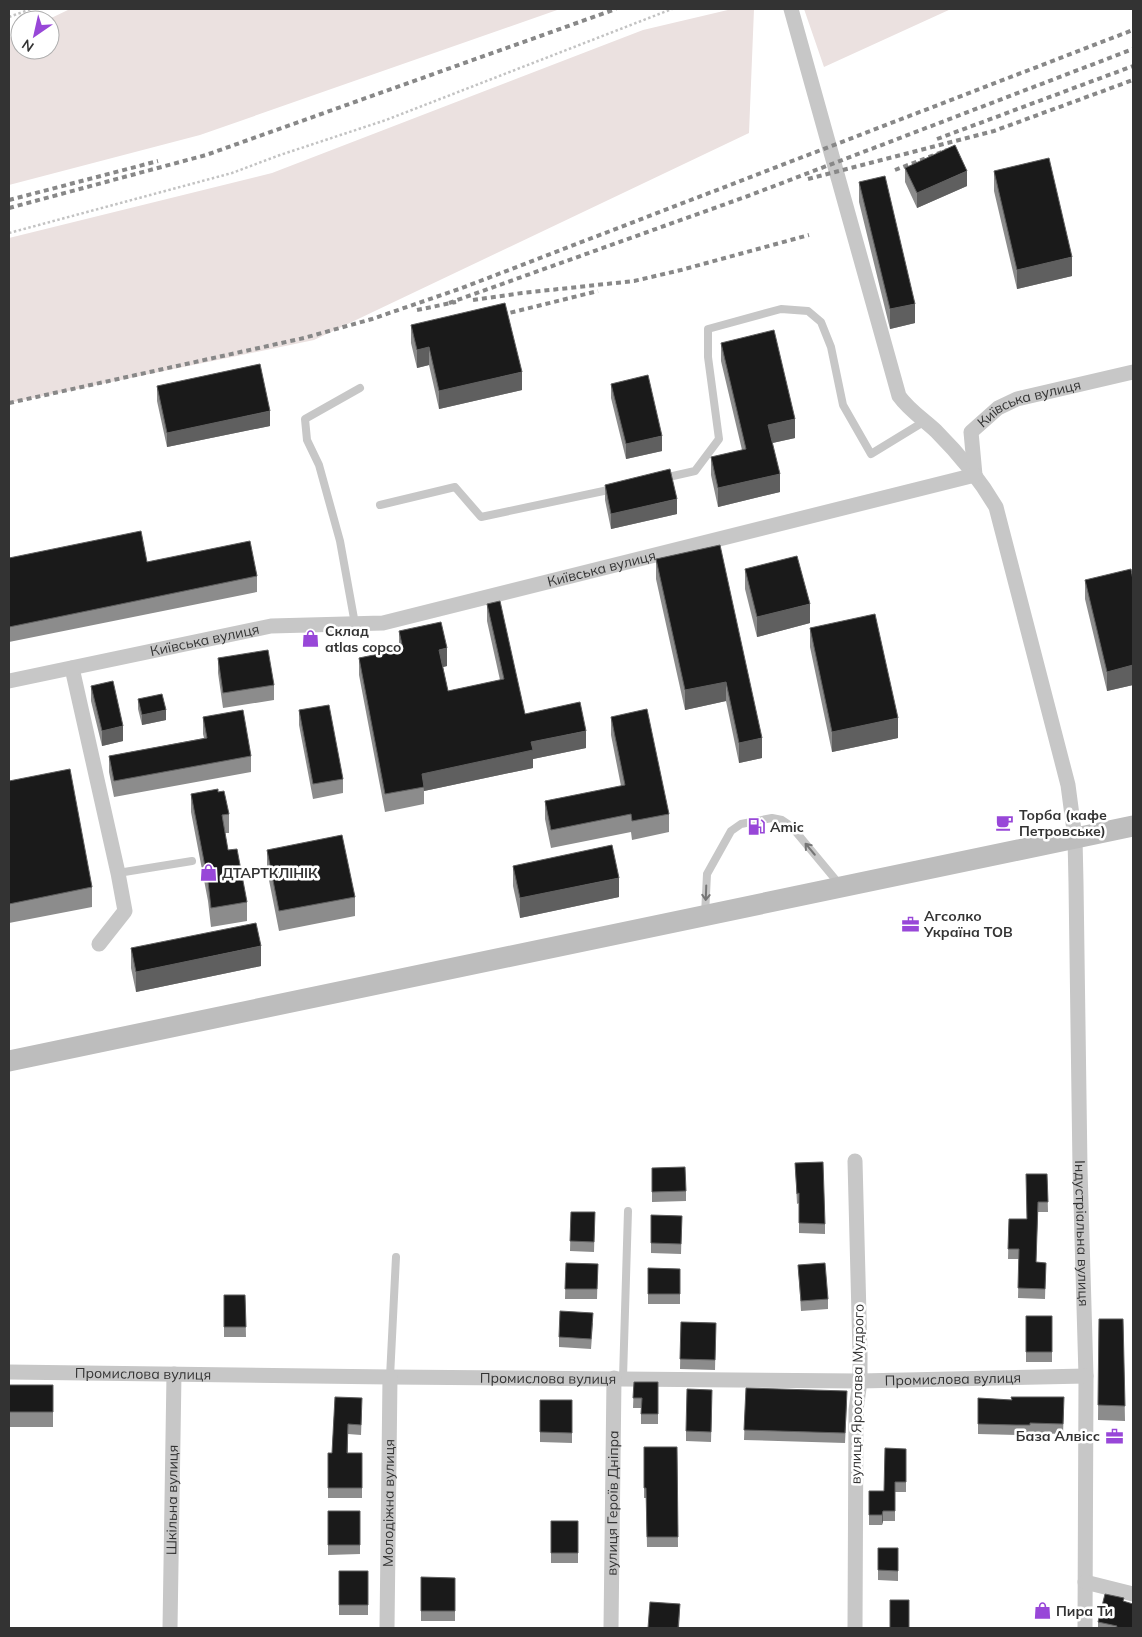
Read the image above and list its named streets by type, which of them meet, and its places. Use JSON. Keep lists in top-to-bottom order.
{
  "streets": {
    "street": [
      "Київська вулиця",
      "Індустріальна вулиця",
      "Промислова вулиця",
      "вулиця Ярослава Мудрого",
      "Шкільна вулиця",
      "Молодіжна вулиця",
      "вулиця Героїв Дніпра"
    ]
  },
  "crossings": [
    ["Київська вулиця", "Індустріальна вулиця"],
    ["Індустріальна вулиця", "Промислова вулиця"],
    ["Промислова вулиця", "вулиця Ярослава Мудрого"],
    ["Промислова вулиця", "Шкільна вулиця"],
    ["Промислова вулиця", "Молодіжна вулиця"],
    ["Промислова вулиця", "вулиця Героїв Дніпра"]
  ],
  "places": {
    "shop": ["Склад atlas copco", "ДТАРТКЛІНІК", "Пира Ти"],
    "cafe": ["Торба (кафе Петровське)"],
    "fuel station": ["Amic"],
    "office": ["Агсолко Україна ТОВ", "База Алвісс"]
  },
  "north": "bottom left"
}
